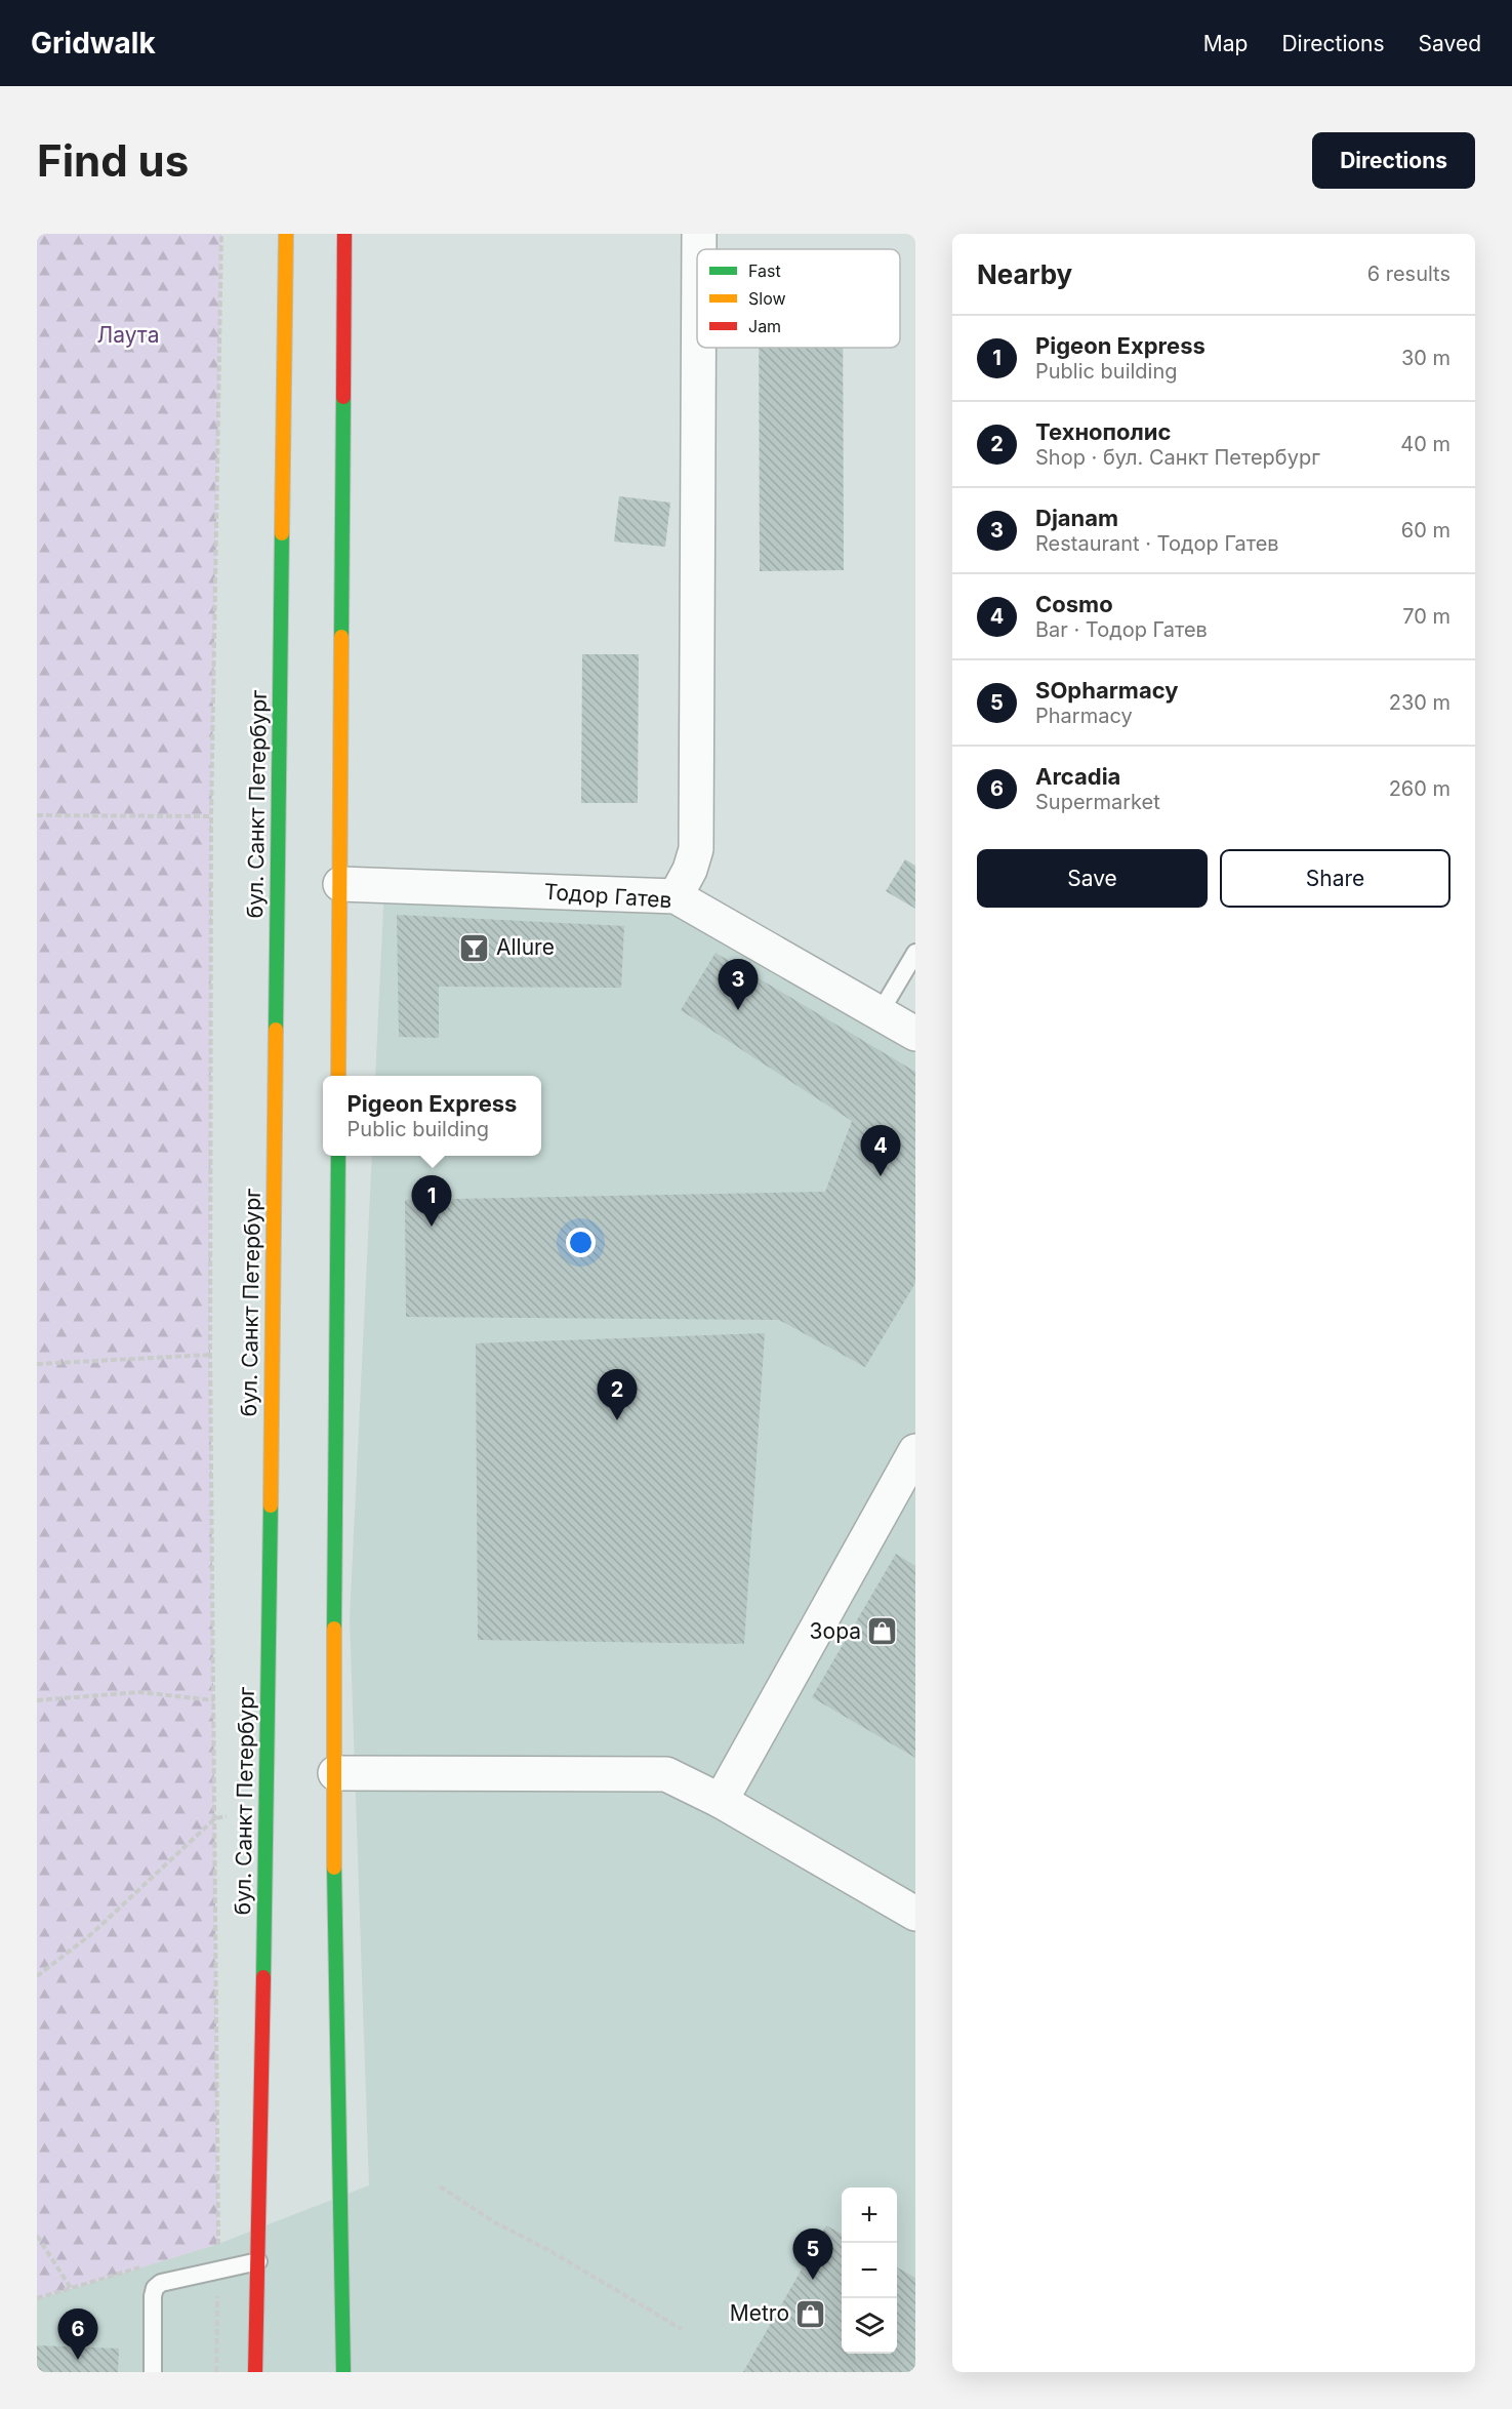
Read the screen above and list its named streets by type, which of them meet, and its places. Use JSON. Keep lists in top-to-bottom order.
{
  "streets": {
    "main road": ["бул. Санкт Петербург"],
    "street": ["Тодор Гатев"]
  },
  "parks": ["Лаута"],
  "places": {
    "bar": ["Allure"],
    "shop": ["Зора", "Metro"]
  },
  "legend": ["Fast", "Slow", "Jam"],
  "page": {
    "header": "Gridwalk",
    "nav": ["Map", "Directions", "Saved"],
    "buttons": [
      "Directions",
      ["Save", "Share"]
    ],
    "title": "Find us",
    "heading": ["Nearby", "6 results"],
    "list": [
      {
        "mark": "1",
        "name": "Pigeon Express",
        "note": "Public building",
        "value": "30 m"
      },
      {
        "mark": "2",
        "name": "Технополис",
        "note": "Shop · бул. Санкт Петербург",
        "value": "40 m"
      },
      {
        "mark": "3",
        "name": "Djanam",
        "note": "Restaurant · Тодор Гатев",
        "value": "60 m"
      },
      {
        "mark": "4",
        "name": "Cosmo",
        "note": "Bar · Тодор Гатев",
        "value": "70 m"
      },
      {
        "mark": "5",
        "name": "SOpharmacy",
        "note": "Pharmacy",
        "value": "230 m"
      },
      {
        "mark": "6",
        "name": "Arcadia",
        "note": "Supermarket",
        "value": "260 m"
      }
    ],
    "pins": [
      "3",
      "4",
      "1",
      "2",
      "5",
      "6"
    ],
    "popup": ["Pigeon Express", "Public building"],
    "map_buttons": ["+", "−"]
  }
}
